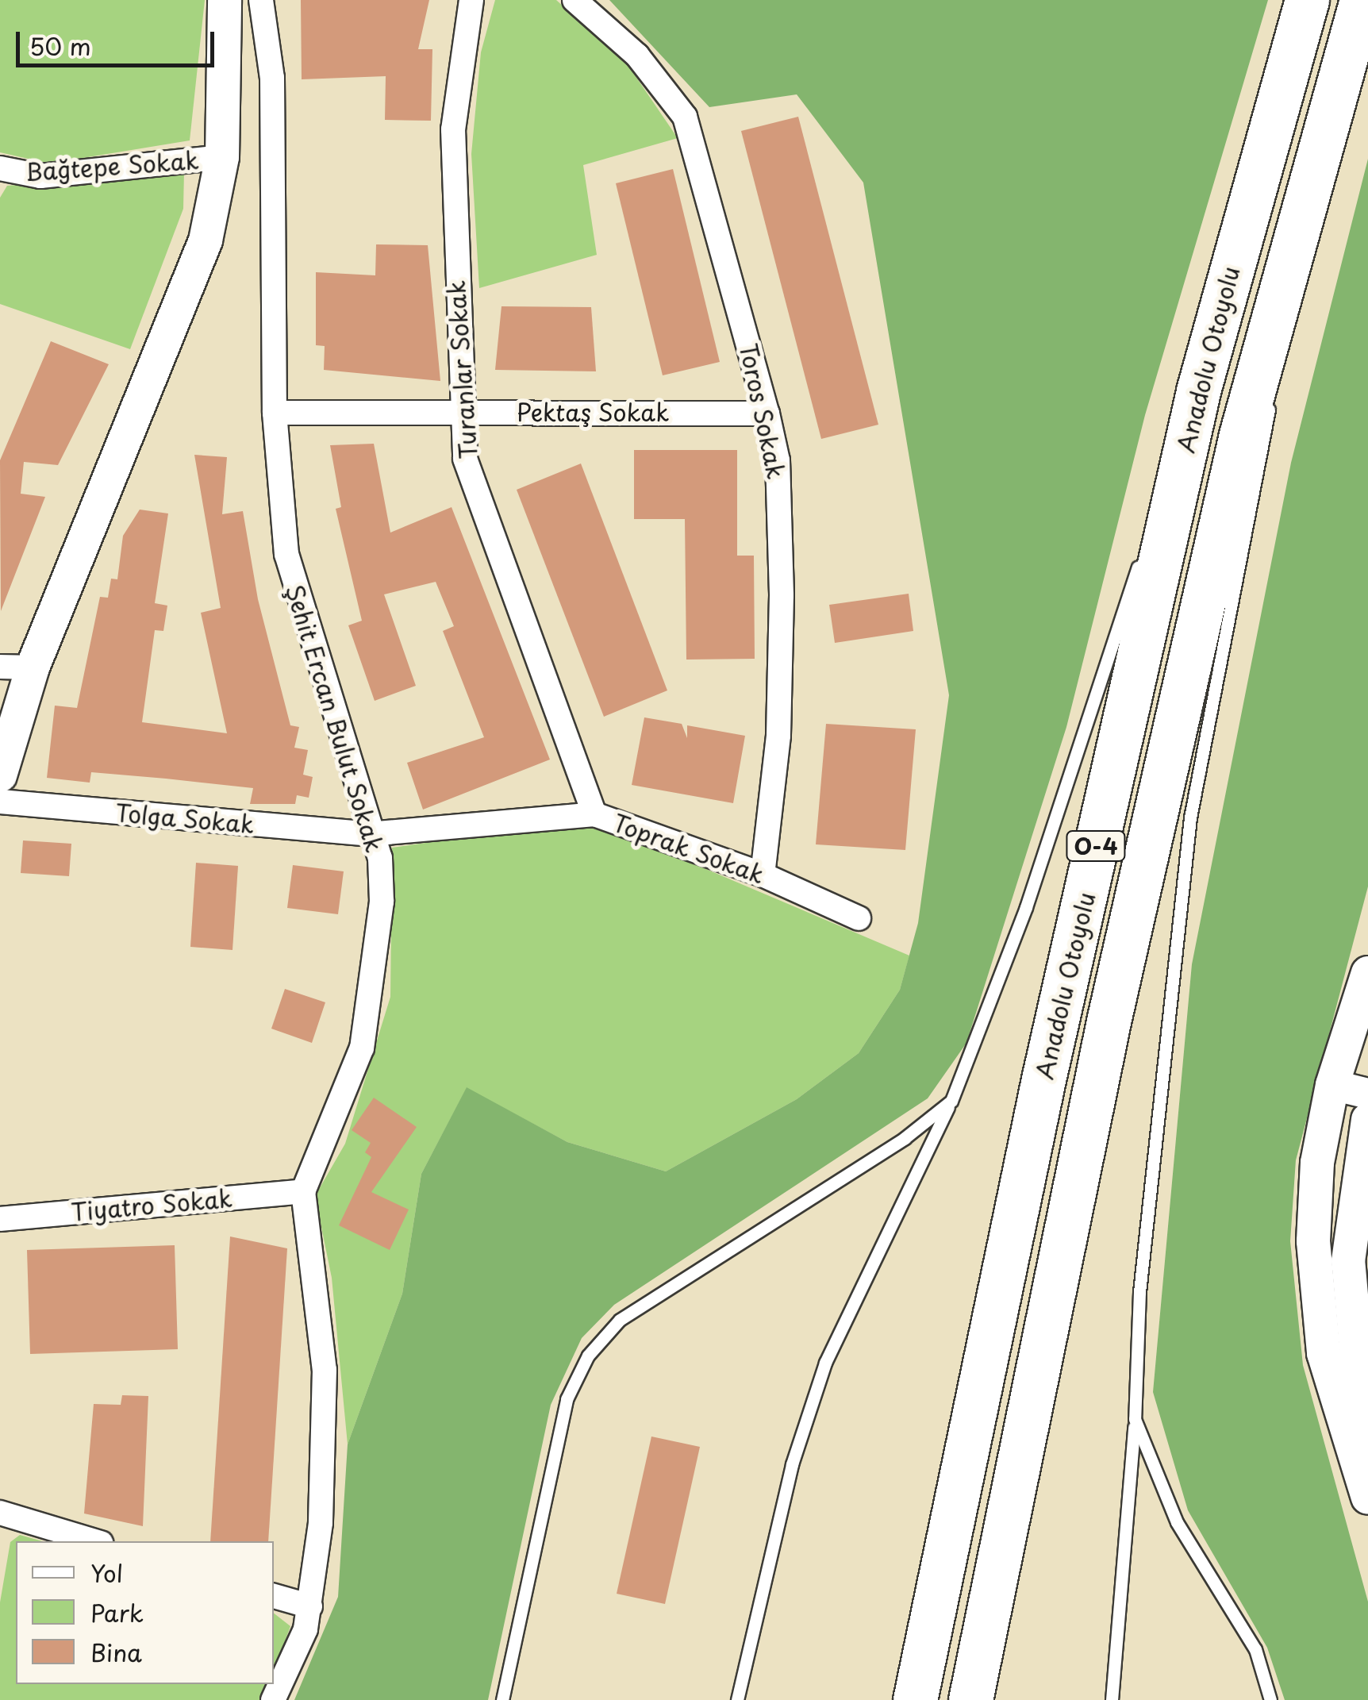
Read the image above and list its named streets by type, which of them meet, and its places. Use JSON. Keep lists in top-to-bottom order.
{
  "streets": {
    "highway": ["Anadolu Otoyolu", "O-4"],
    "street": [
      "Bağtepe Sokak",
      "Turanlar Sokak",
      "Toros Sokak",
      "Pektaş Sokak",
      "Şehit Ercan Bulut Sokak",
      "Tolga Sokak",
      "Toprak Sokak",
      "Tiyatro Sokak"
    ]
  },
  "crossings": [
    ["Turanlar Sokak", "Pektaş Sokak"],
    ["Turanlar Sokak", "Toprak Sokak"],
    ["Toros Sokak", "Pektaş Sokak"],
    ["Toros Sokak", "Toprak Sokak"],
    ["Pektaş Sokak", "Şehit Ercan Bulut Sokak"],
    ["Şehit Ercan Bulut Sokak", "Tolga Sokak"],
    ["Şehit Ercan Bulut Sokak", "Toprak Sokak"],
    ["Şehit Ercan Bulut Sokak", "Tiyatro Sokak"],
    ["Tolga Sokak", "Toprak Sokak"]
  ],
  "legend": ["Yol", "Park", "Bina"],
  "scale_bar": "50 m"
}
